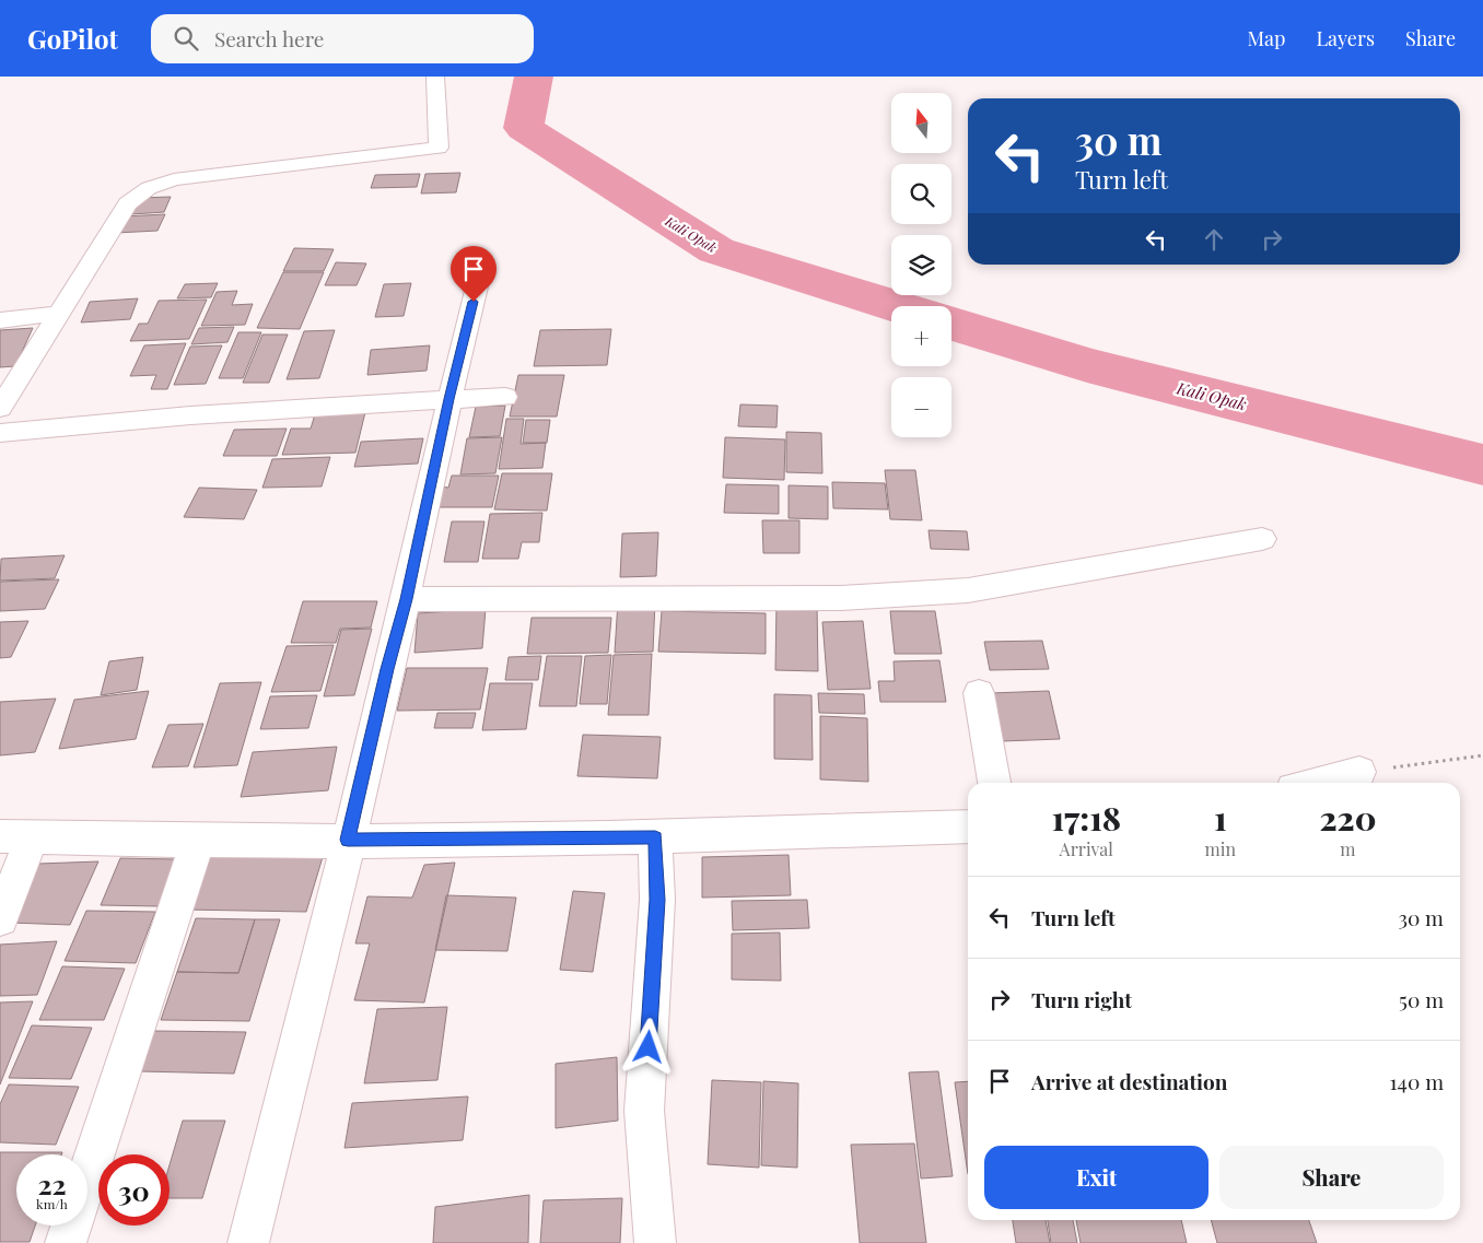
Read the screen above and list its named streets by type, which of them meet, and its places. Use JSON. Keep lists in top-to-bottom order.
{
  "water": ["Kali Opak"],
  "north": "top",
  "page": {
    "header": "GoPilot",
    "search": "Search here",
    "nav": ["Map", "Layers", "Share"],
    "map_buttons": ["+", "−"],
    "turn": ["30 m", "Turn left"],
    "eta": [
      "17:18",
      "Arrival",
      "1",
      "min",
      "220",
      "m"
    ],
    "list": [
      {
        "name": "Turn left",
        "value": "30 m"
      },
      {
        "name": "Turn right",
        "value": "50 m"
      },
      {
        "name": "Arrive at destination",
        "value": "140 m"
      }
    ],
    "buttons": ["Exit", "Share"],
    "speed": "22 km/h",
    "limit": "30"
  }
}
